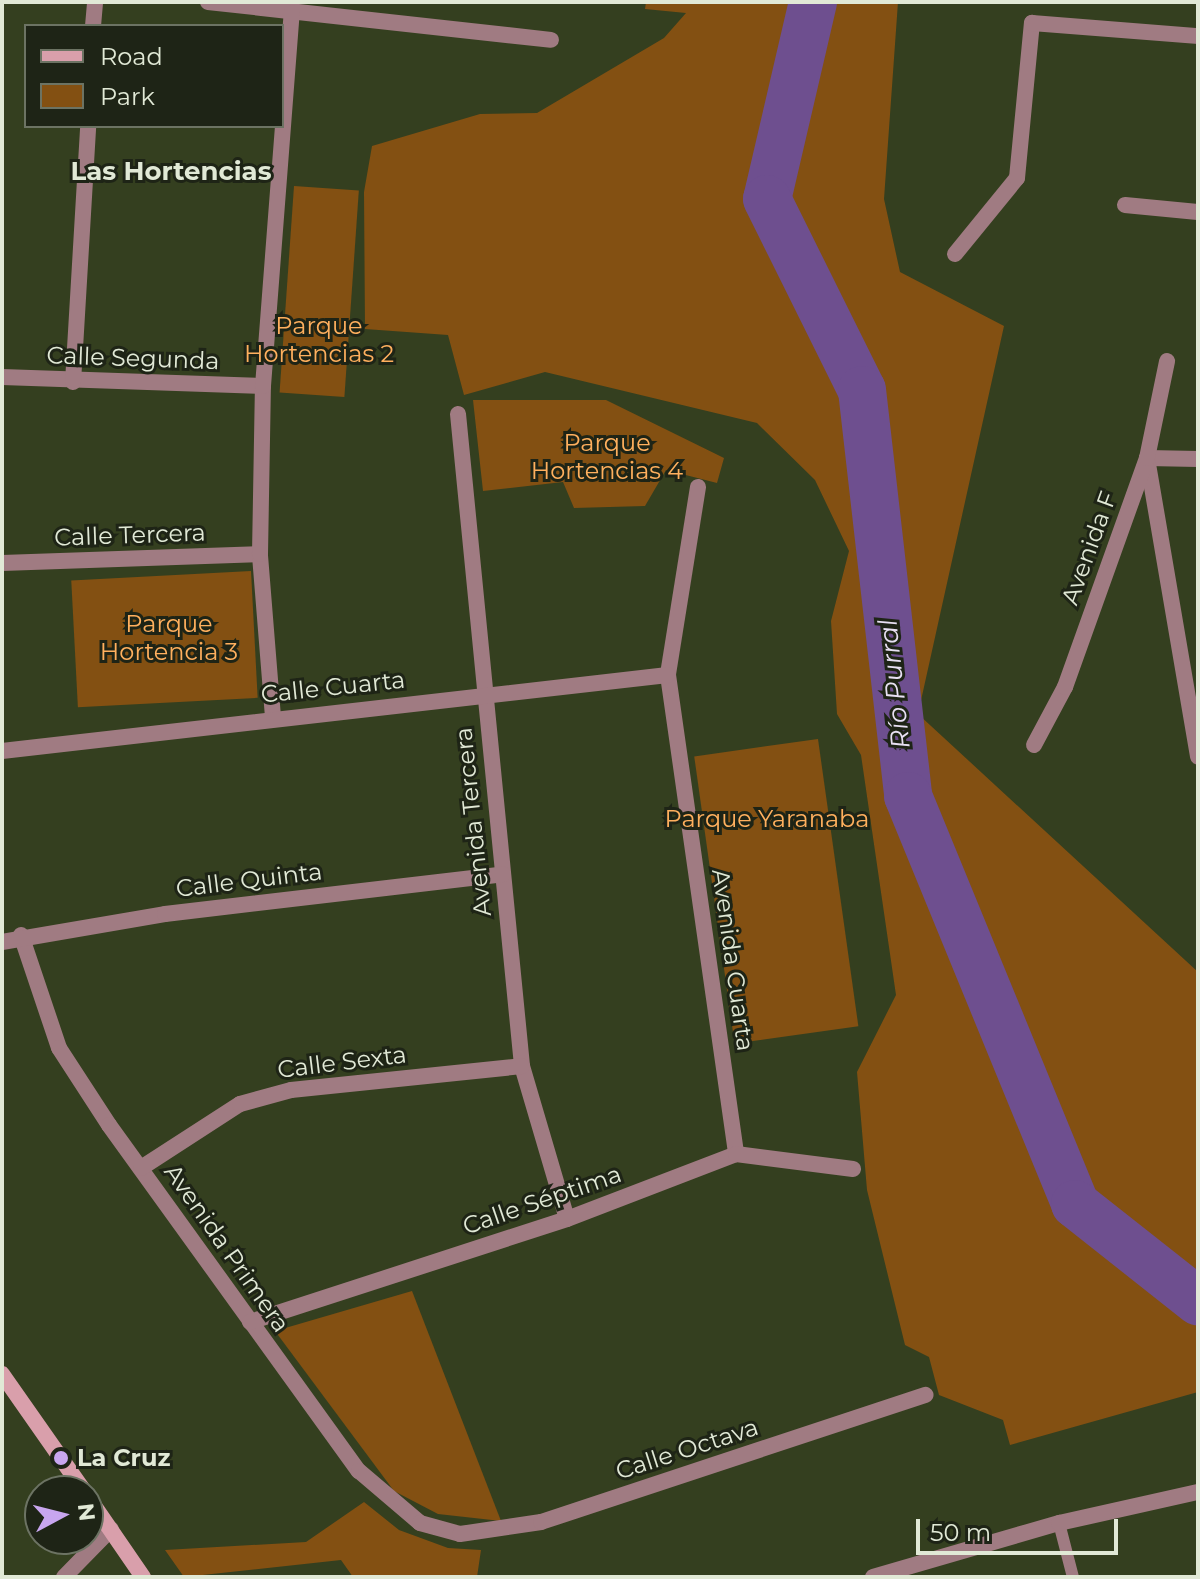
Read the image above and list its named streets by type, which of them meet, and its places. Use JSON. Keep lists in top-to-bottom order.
{
  "streets": {
    "street": [
      "Calle Segunda",
      "Calle Tercera",
      "Avenida F",
      "Calle Cuarta",
      "Avenida Tercera",
      "Calle Quinta",
      "Avenida Cuarta",
      "Calle Sexta",
      "Calle Séptima",
      "Avenida Primera",
      "Calle Octava"
    ]
  },
  "crossings": [
    ["Calle Cuarta", "Avenida Tercera"],
    ["Calle Cuarta", "Avenida Cuarta"],
    ["Avenida Tercera", "Calle Quinta"],
    ["Avenida Tercera", "Calle Sexta"],
    ["Avenida Tercera", "Calle Séptima"],
    ["Calle Quinta", "Avenida Primera"],
    ["Avenida Cuarta", "Calle Séptima"],
    ["Calle Sexta", "Avenida Primera"],
    ["Calle Séptima", "Avenida Primera"],
    ["Avenida Primera", "Calle Octava"]
  ],
  "districts": ["Las Hortencias"],
  "water": ["Río Purral"],
  "parks": [
    "Parque Hortencias 2",
    "Parque Hortencias 4",
    "Parque Hortencia 3",
    "Parque Yaranaba"
  ],
  "places": ["La Cruz"],
  "legend": ["Road", "Park"],
  "scale_bar": "50 m",
  "north": "right"
}
